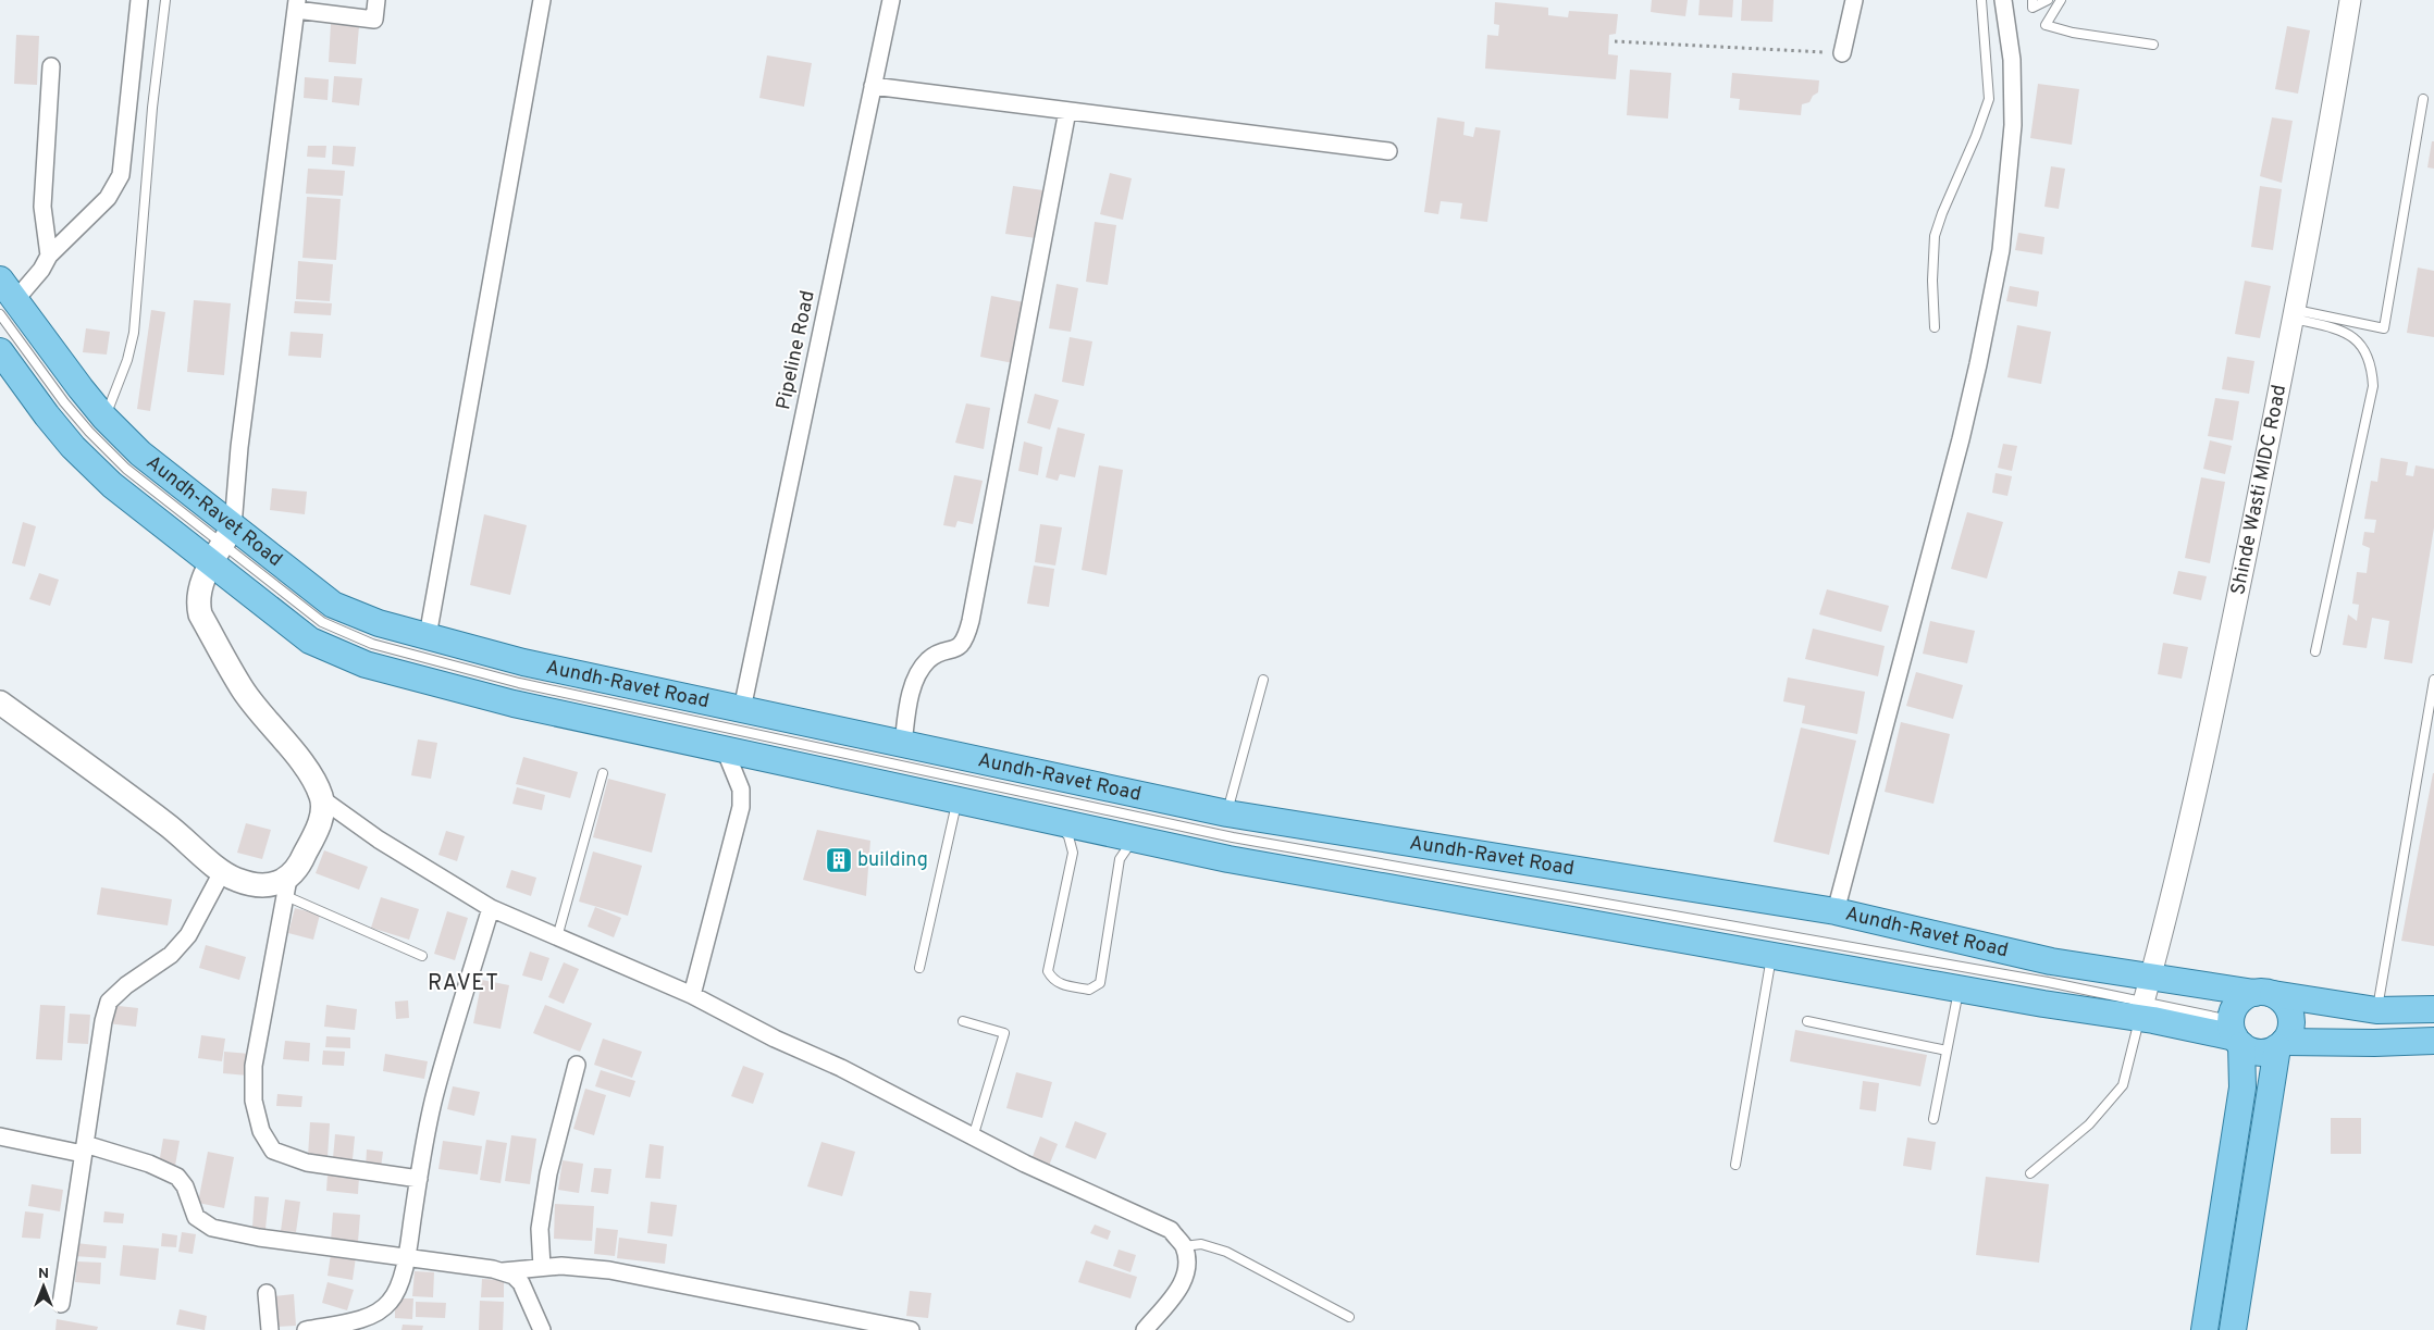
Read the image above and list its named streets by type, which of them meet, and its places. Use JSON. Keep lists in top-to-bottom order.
{
  "streets": {
    "main road": ["Aundh-Ravet Road"],
    "street": ["Pipeline Road", "Shinde Wasti MIDC Road"]
  },
  "crossings": [
    ["Pipeline Road", "Aundh-Ravet Road"],
    ["Shinde Wasti MIDC Road", "Aundh-Ravet Road"]
  ],
  "districts": ["RAVET"],
  "places": {
    "building": ["building"]
  },
  "north": "top"
}
